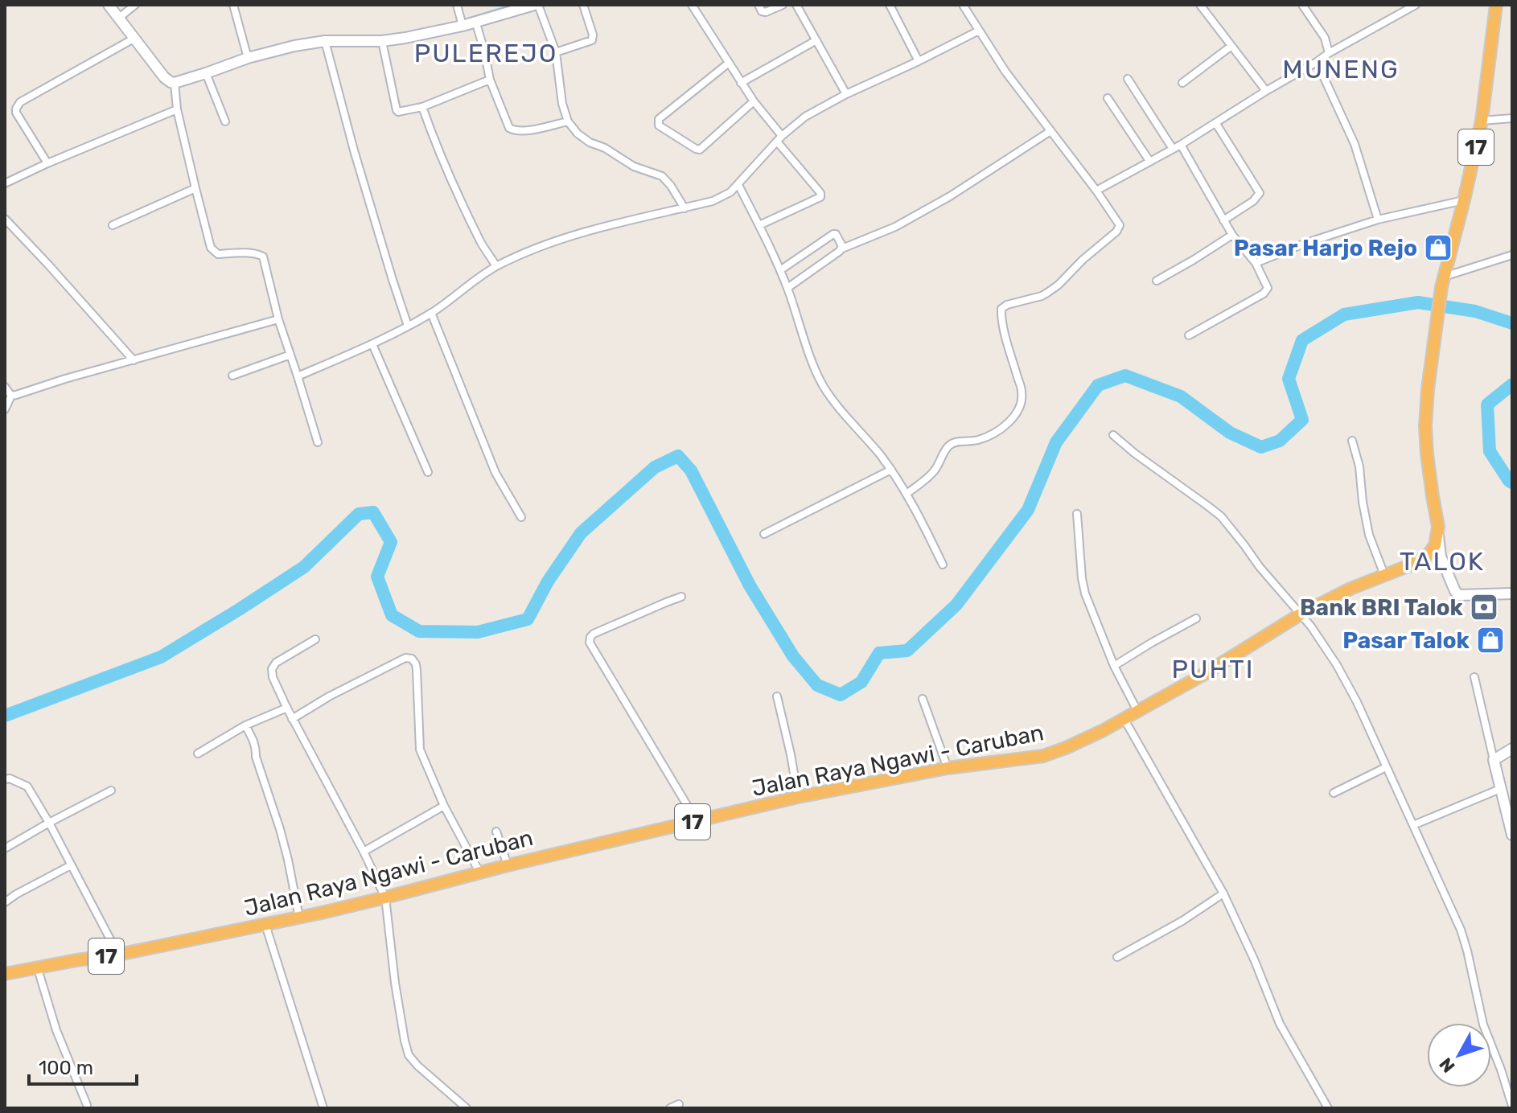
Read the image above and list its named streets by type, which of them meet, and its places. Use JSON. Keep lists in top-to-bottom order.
{
  "streets": {
    "highway": ["17", "Jalan Raya Ngawi - Caruban"]
  },
  "districts": [
    "PULEREJO",
    "MUNENG",
    "TALOK",
    "PUHTI"
  ],
  "places": {
    "shop": ["Pasar Harjo Rejo", "Pasar Talok"],
    "bank": ["Bank BRI Talok"]
  },
  "scale_bar": "100 m",
  "north": "bottom left"
}
